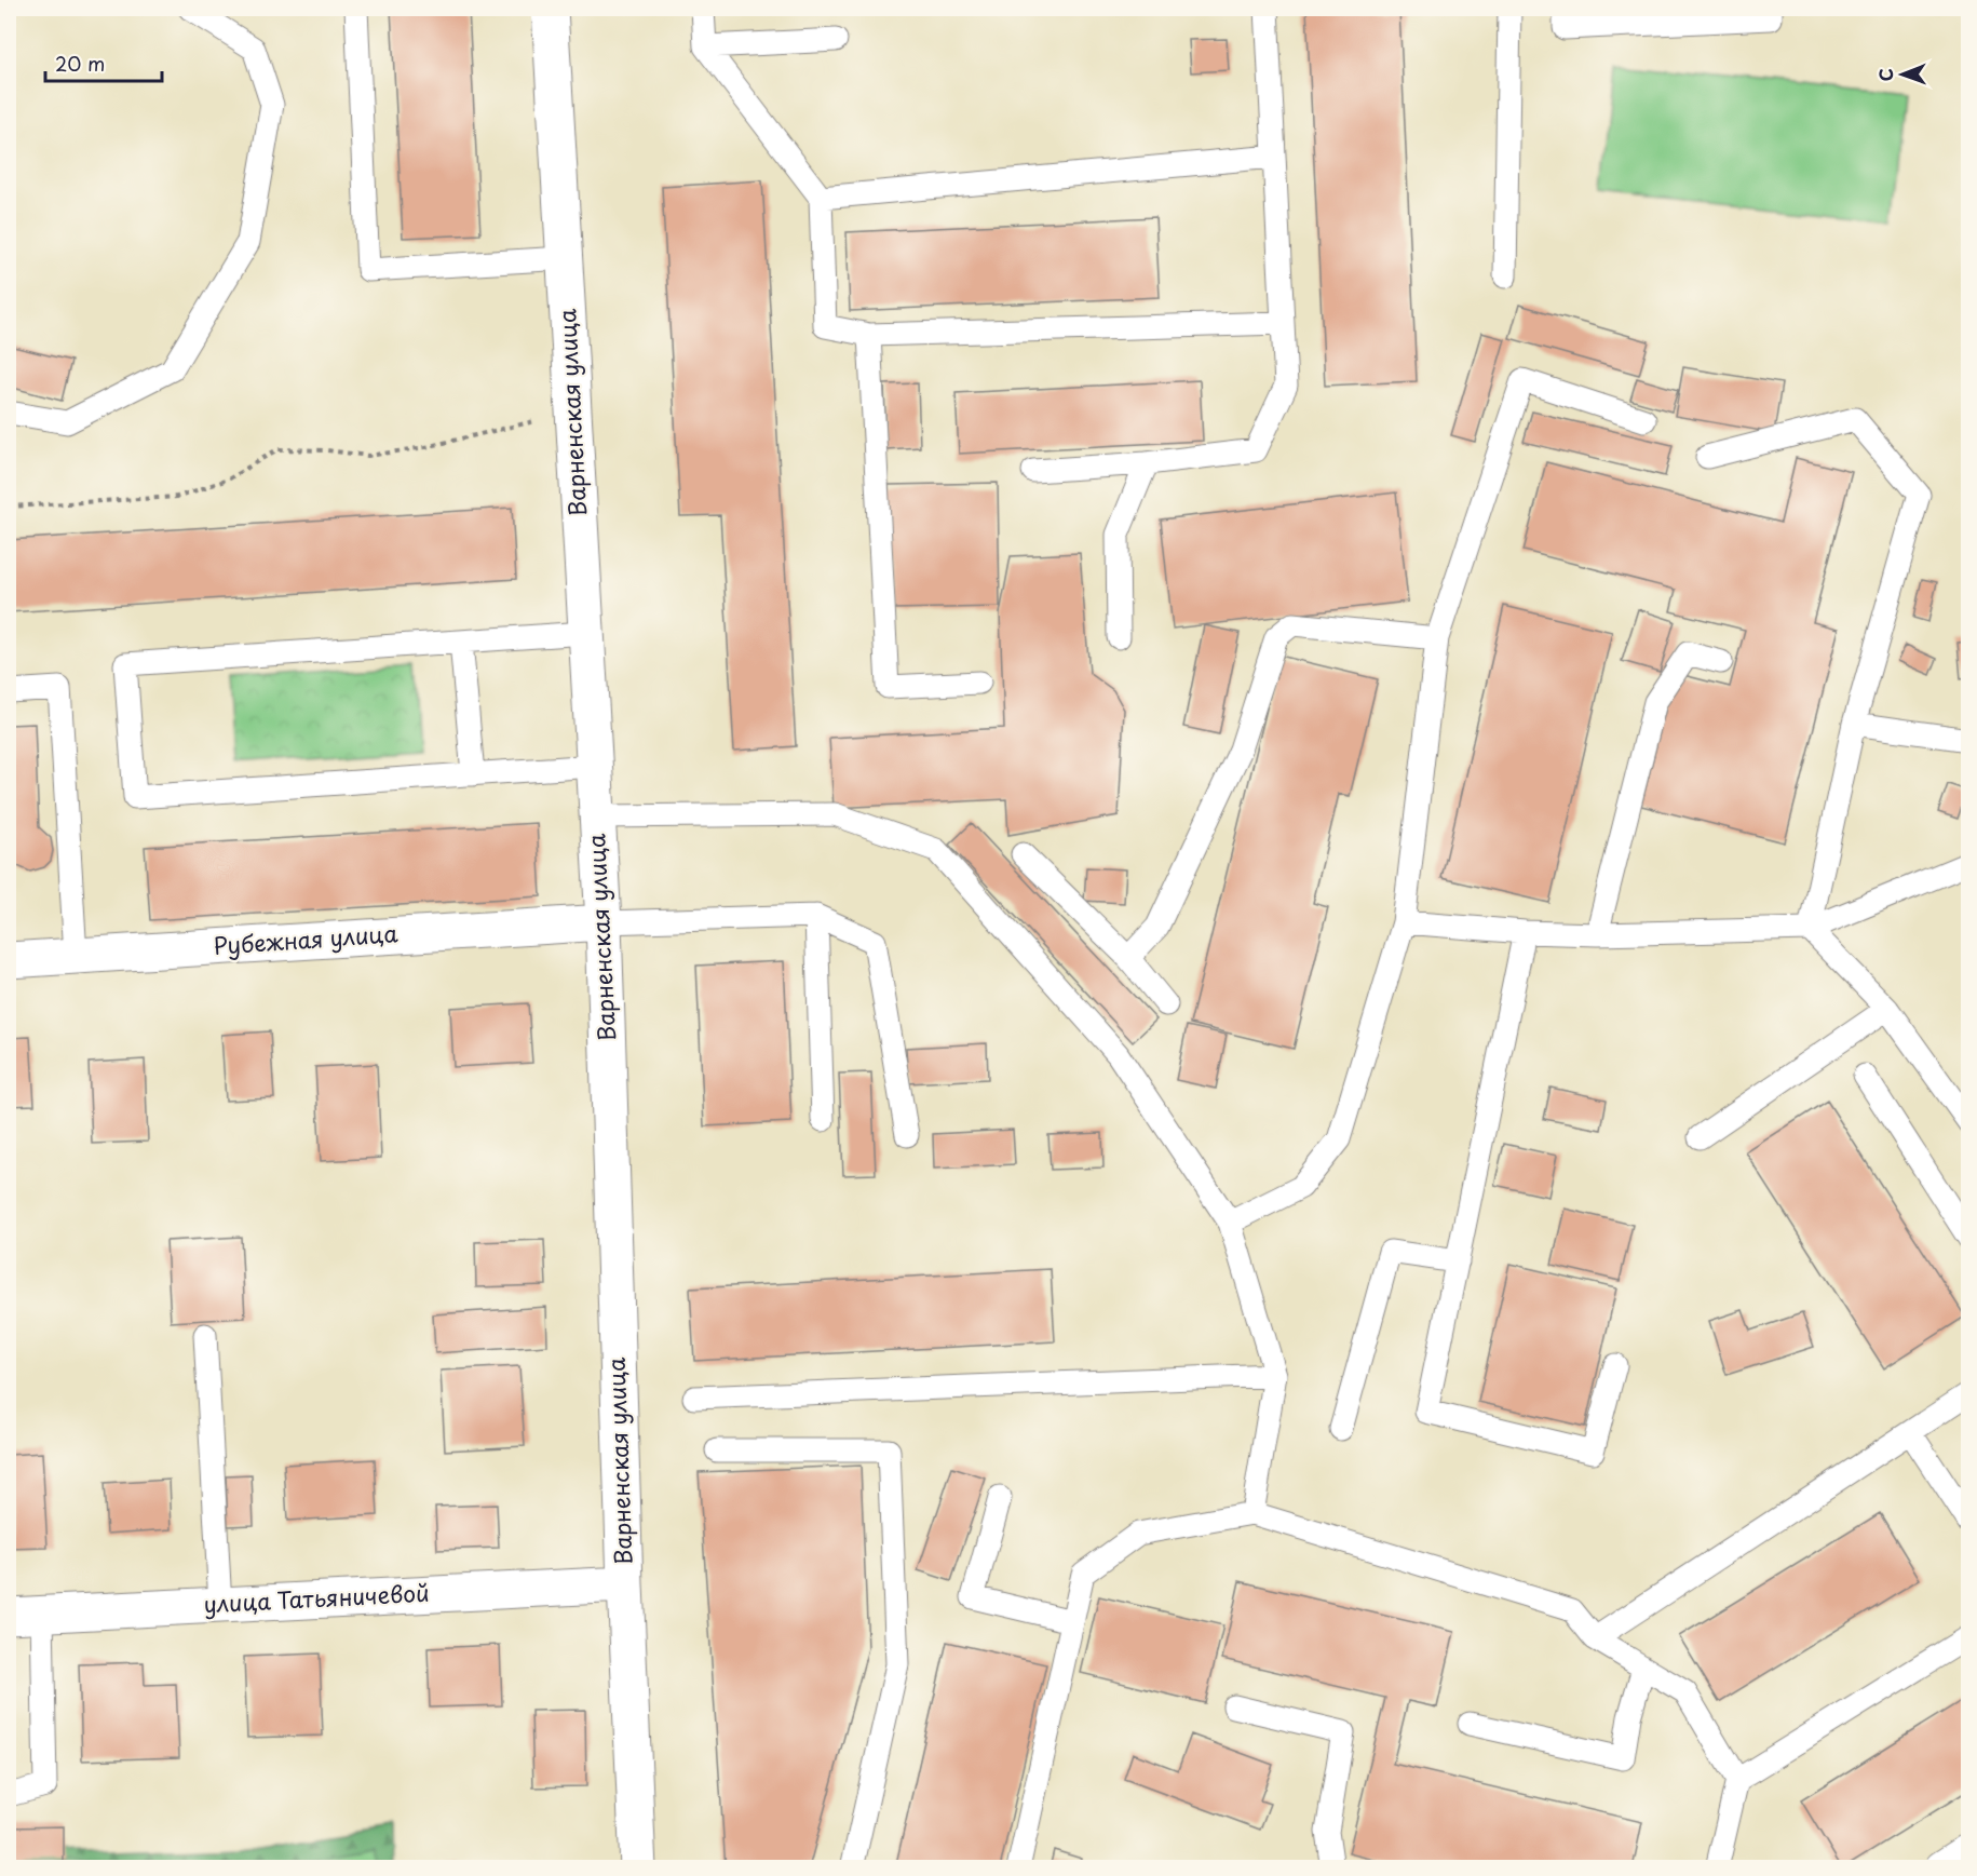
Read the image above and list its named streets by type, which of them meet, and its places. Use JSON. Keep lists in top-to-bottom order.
{
  "streets": {
    "street": ["Варненская улица", "Рубежная улица", "улица Татьяничевой"]
  },
  "crossings": [
    ["Варненская улица", "Рубежная улица"],
    ["Варненская улица", "улица Татьяничевой"]
  ],
  "scale_bar": "20 m",
  "north": "left"
}
